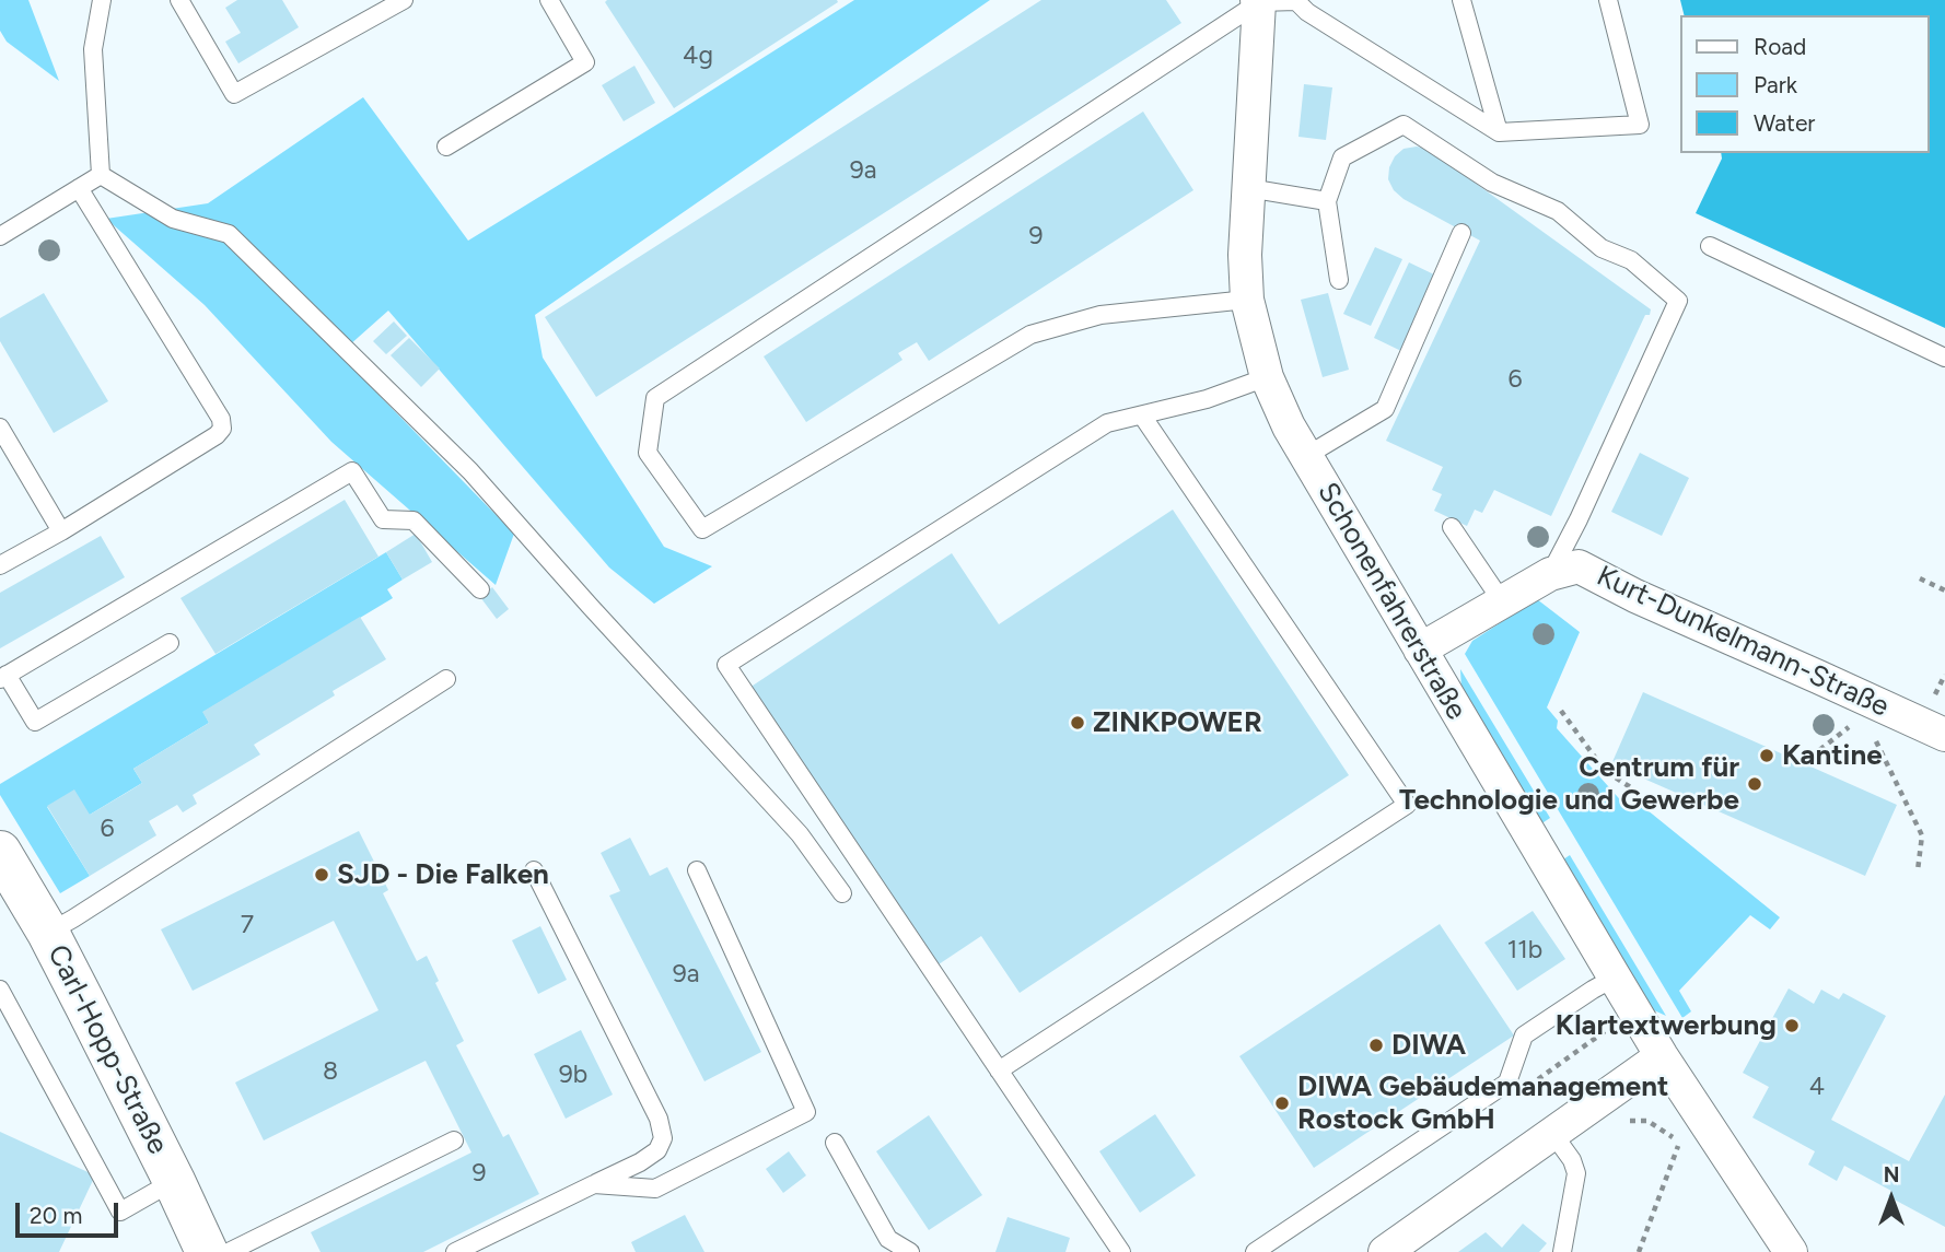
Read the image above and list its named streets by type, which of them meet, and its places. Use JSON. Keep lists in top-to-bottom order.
{
  "streets": {
    "street": ["Schonenfahrerstraße", "Kurt-Dunkelmann-Straße", "Carl-Hopp-Straße"]
  },
  "crossings": [
    ["Schonenfahrerstraße", "Kurt-Dunkelmann-Straße"]
  ],
  "places": [
    "ZINKPOWER",
    "Kantine",
    "Centrum für Technologie und Gewerbe",
    "SJD - Die Falken",
    "Klartextwerbung",
    "DIWA",
    "DIWA Gebäudemanagement Rostock GmbH"
  ],
  "house_numbers": [
    "4g",
    "9a",
    "9",
    "6",
    "6",
    "7",
    "11b",
    "9a",
    "8",
    "9b",
    "4",
    "9"
  ],
  "legend": ["Road", "Park", "Water"],
  "scale_bar": "20 m",
  "north": "top"
}
